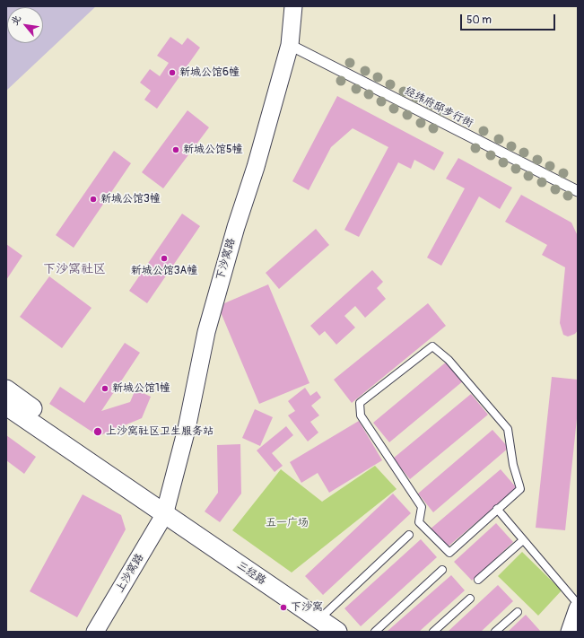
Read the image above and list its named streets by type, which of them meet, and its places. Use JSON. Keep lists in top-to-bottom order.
{
  "streets": {
    "main road": ["三经路"],
    "street": ["经纬府邸步行街", "下沙窝路", "上沙窝路"]
  },
  "crossings": [
    ["经纬府邸步行街", "下沙窝路"],
    ["下沙窝路", "上沙窝路"],
    ["下沙窝路", "三经路"],
    ["上沙窝路", "三经路"]
  ],
  "districts": ["下沙窝社区"],
  "parks": ["五一广场"],
  "places": [
    "新城公馆6幢",
    "新城公馆5幢",
    "新城公馆3幢",
    "新城公馆3A幢",
    "新城公馆1幢",
    "上沙窝社区卫生服务站",
    "下沙窝"
  ],
  "scale_bar": "50 m",
  "north": "top left"
}
